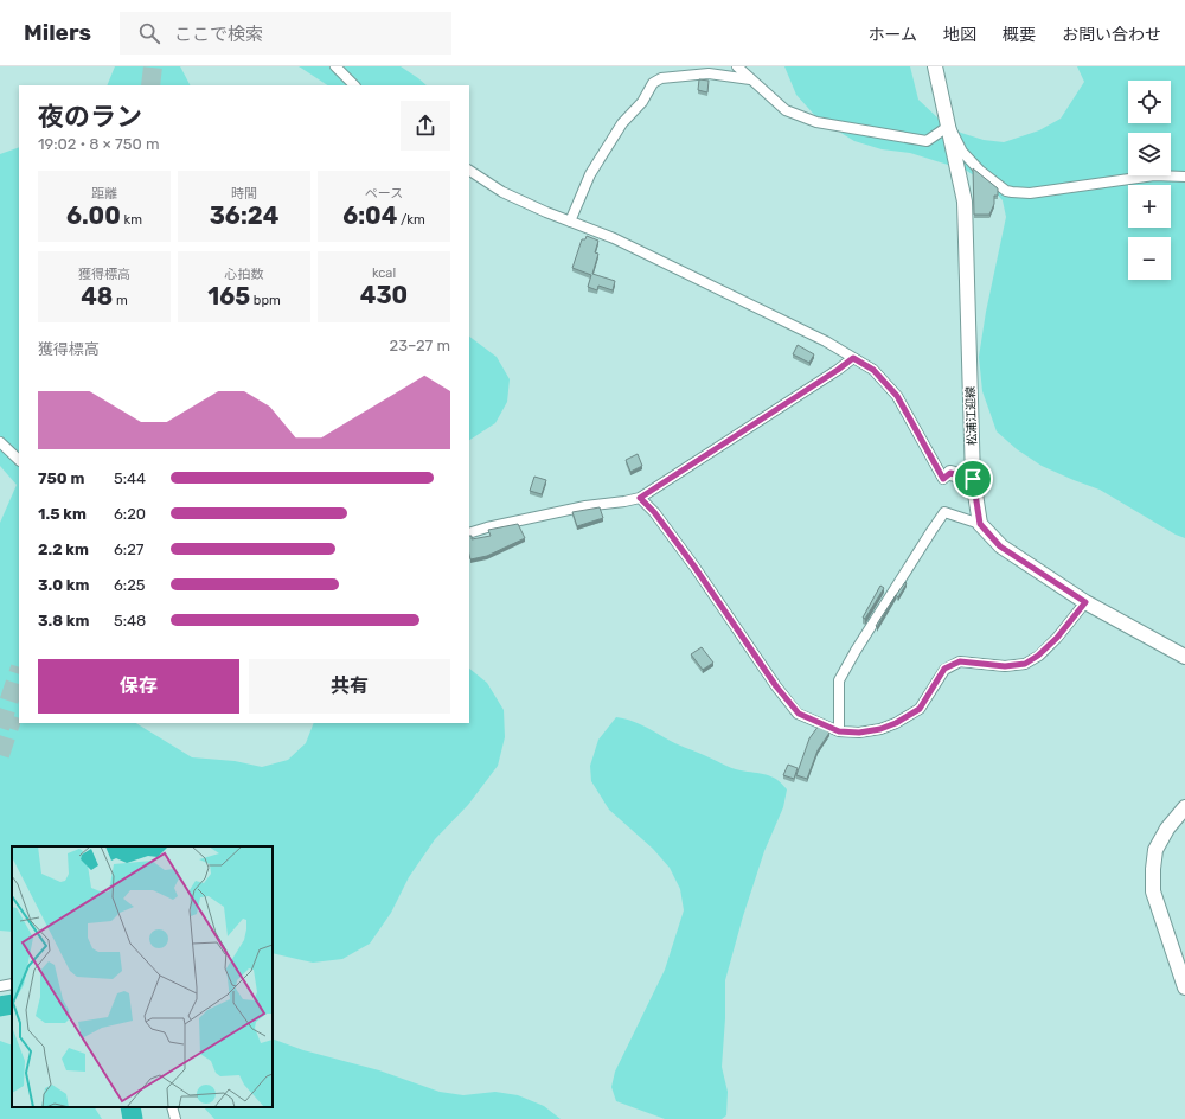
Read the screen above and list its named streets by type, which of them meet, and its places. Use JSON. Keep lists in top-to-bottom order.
{
  "streets": {
    "main road": ["松浦江迎線"]
  },
  "page": {
    "header": "Milers",
    "search": "ここで検索",
    "nav": [
      "ホーム",
      "地図",
      "概要",
      "お問い合わせ"
    ],
    "map_buttons": ["+", "−"],
    "heading": ["夜のラン", "19:02 · 8 × 750 m"],
    "stats": [
      ["距離", "6.00 km"],
      ["時間", "36:24"],
      ["ペース", "6:04 /km"],
      ["獲得標高", "48 m"],
      ["心拍数", "165 bpm"],
      ["kcal", "430"]
    ],
    "chart": ["獲得標高", "23–27 m"],
    "list": [
      {
        "name": "750 m",
        "note": "5:44"
      },
      {
        "name": "1.5 km",
        "note": "6:20"
      },
      {
        "name": "2.2 km",
        "note": "6:27"
      },
      {
        "name": "3.0 km",
        "note": "6:25"
      },
      {
        "name": "3.8 km",
        "note": "5:48"
      }
    ],
    "buttons": ["保存", "共有"]
  }
}
